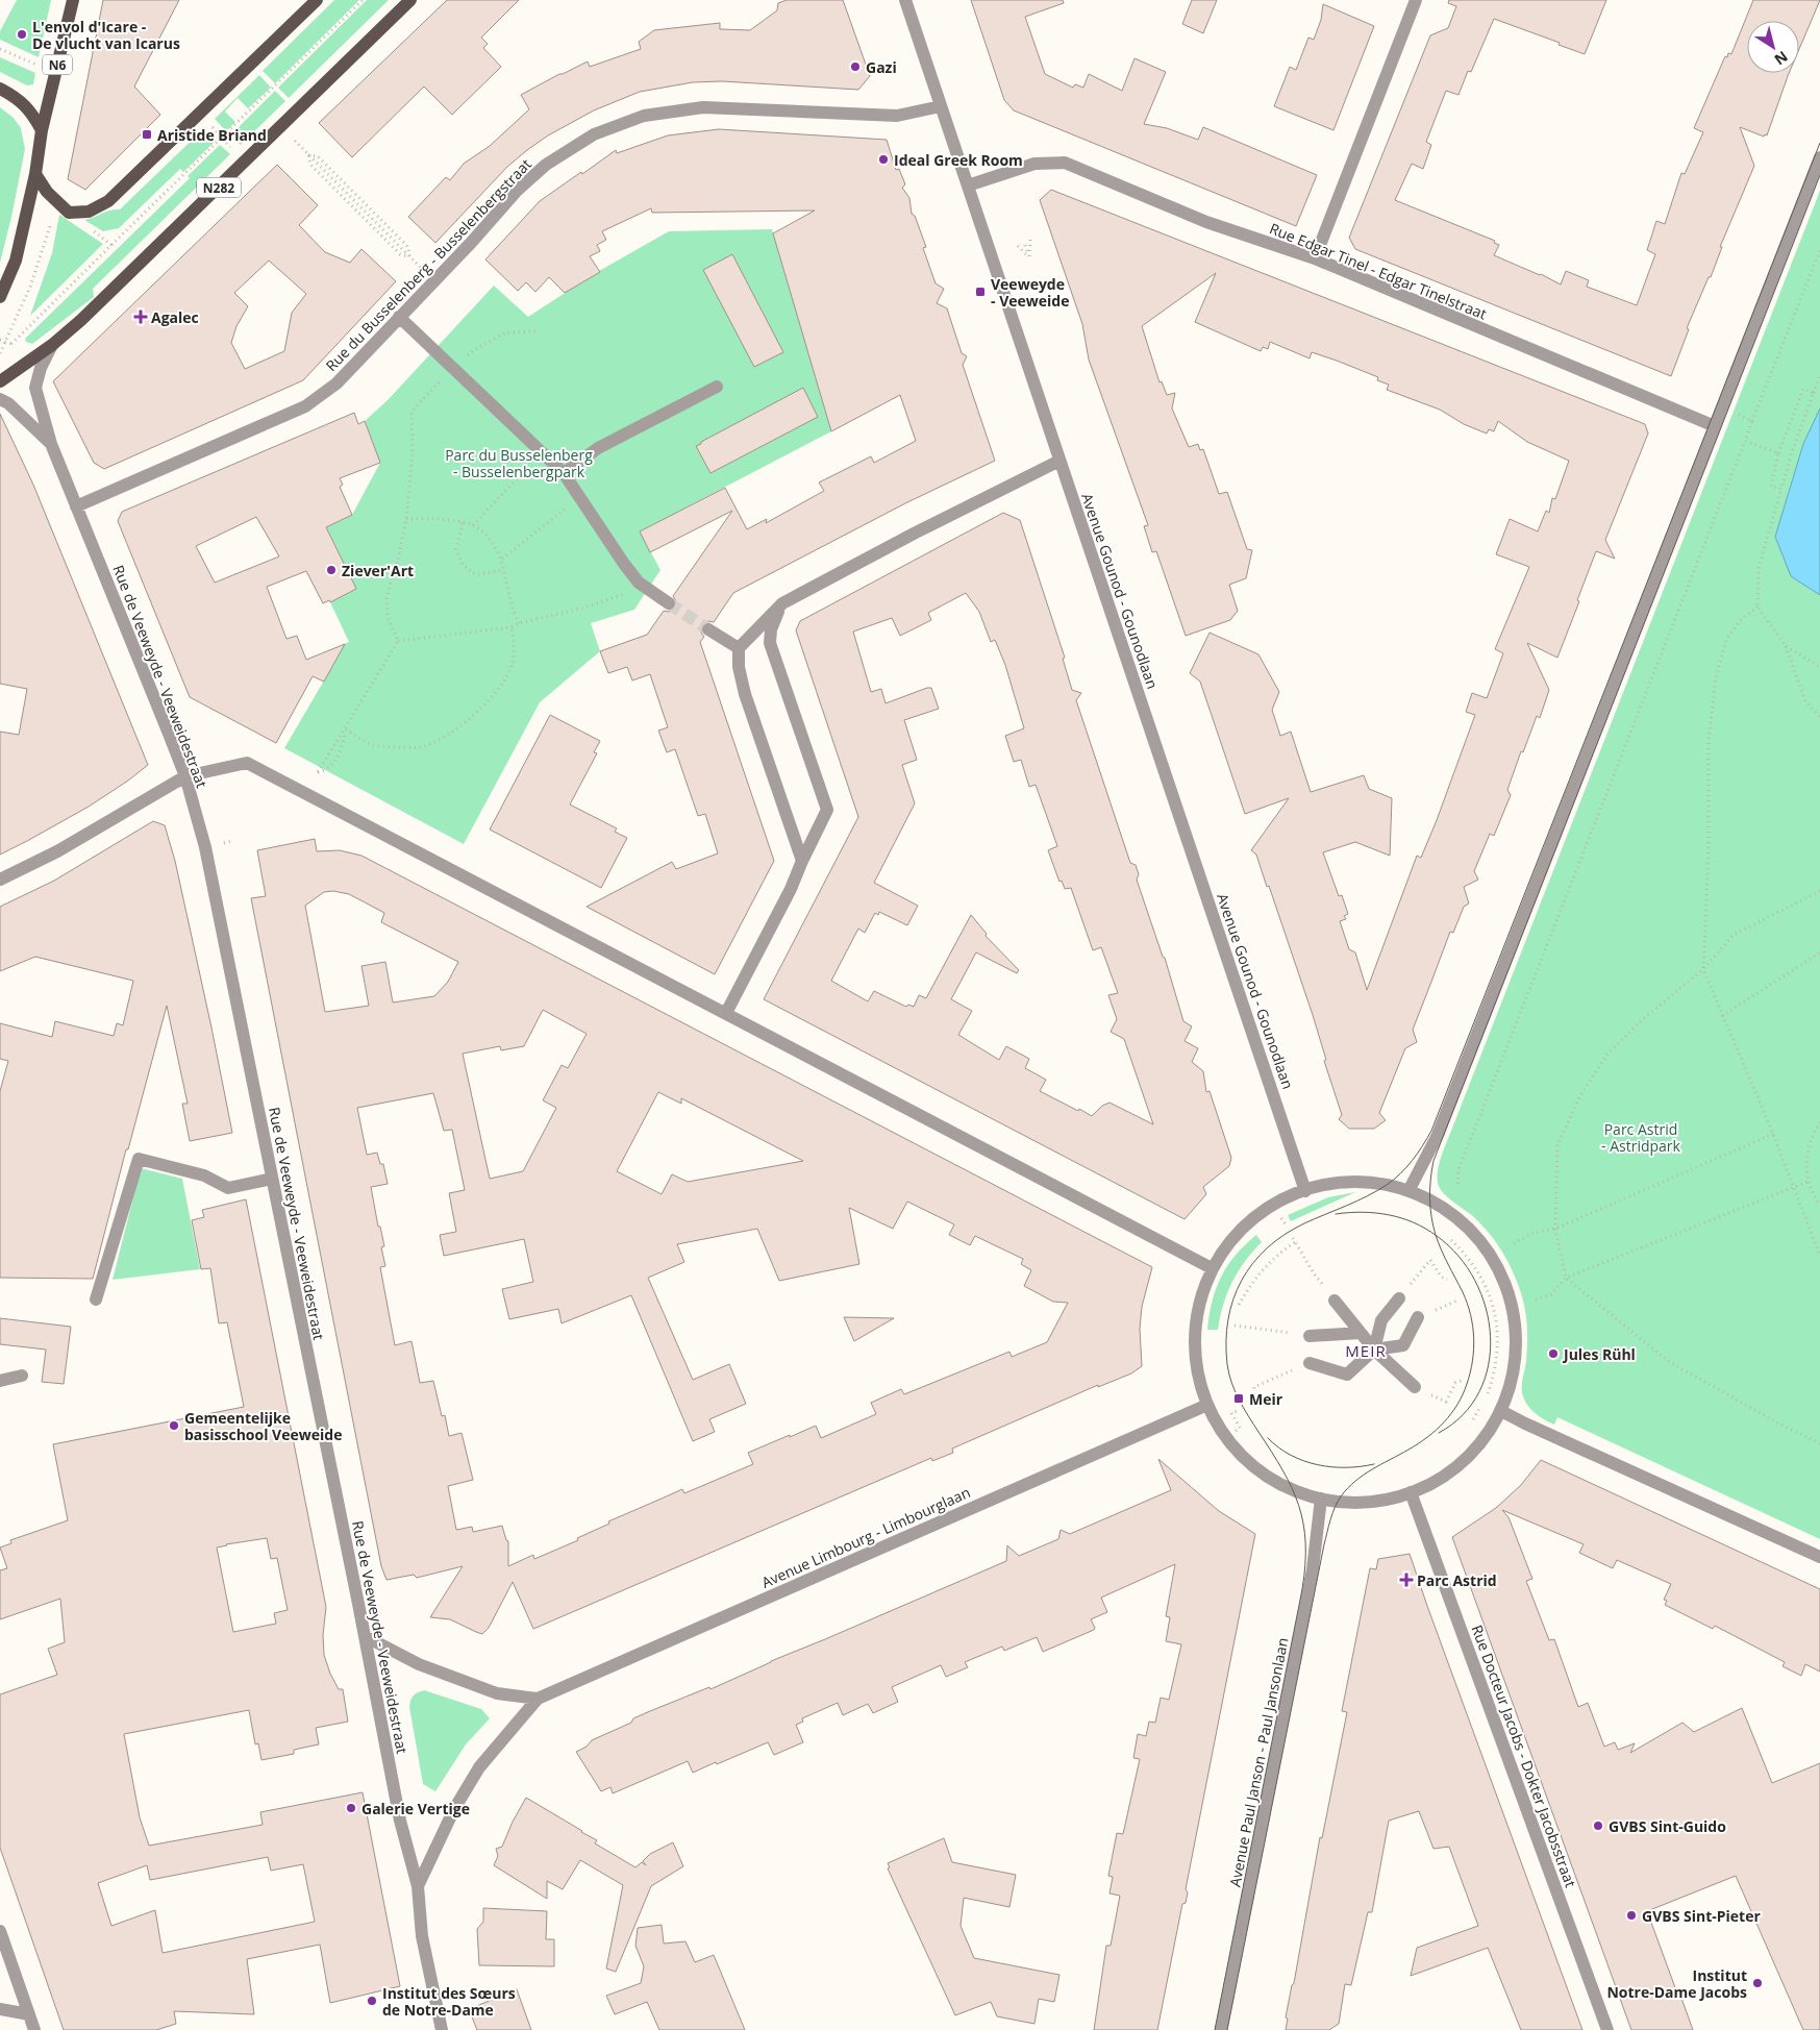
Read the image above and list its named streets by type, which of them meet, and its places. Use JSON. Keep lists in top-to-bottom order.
{
  "streets": {
    "main road": ["N6", "N282"],
    "street": [
      "Rue du Busselenberg - Busselenbergstraat",
      "Rue Edgar Tinel - Edgar Tinelstraat",
      "Avenue Gounod - Gounodlaan",
      "Rue de Veeweyde - Veeweidestraat",
      "Avenue Limbourg - Limbourglaan",
      "Rue Docteur Jacobs - Dokter Jacobsstraat",
      "Avenue Paul Janson - Paul Jansonlaan"
    ]
  },
  "crossings": [
    ["N282", "Rue de Veeweyde - Veeweidestraat"],
    ["Rue du Busselenberg - Busselenbergstraat", "Avenue Gounod - Gounodlaan"],
    ["Rue du Busselenberg - Busselenbergstraat", "Rue de Veeweyde - Veeweidestraat"],
    ["Rue Edgar Tinel - Edgar Tinelstraat", "Avenue Gounod - Gounodlaan"],
    ["Rue de Veeweyde - Veeweidestraat", "Avenue Limbourg - Limbourglaan"]
  ],
  "districts": ["MEIR"],
  "parks": ["Parc du Busselenberg - Busselenbergpark", "Parc Astrid - Astridpark"],
  "places": {
    "other": [
      "L'envol d'Icare - De vlucht van Icarus",
      "Gazi",
      "Ideal Greek Room",
      "Ziever'Art",
      "Jules Rühl",
      "Gemeentelijke basisschool Veeweide",
      "Galerie Vertige",
      "GVBS Sint-Guido",
      "GVBS Sint-Pieter",
      "Institut Notre-Dame Jacobs",
      "Institut des Sœurs de Notre-Dame"
    ],
    "transit": ["Aristide Briand", "Veeweyde - Veeweide", "Meir"],
    "health": ["Agalec", "Parc Astrid"]
  },
  "north": "bottom right"
}
